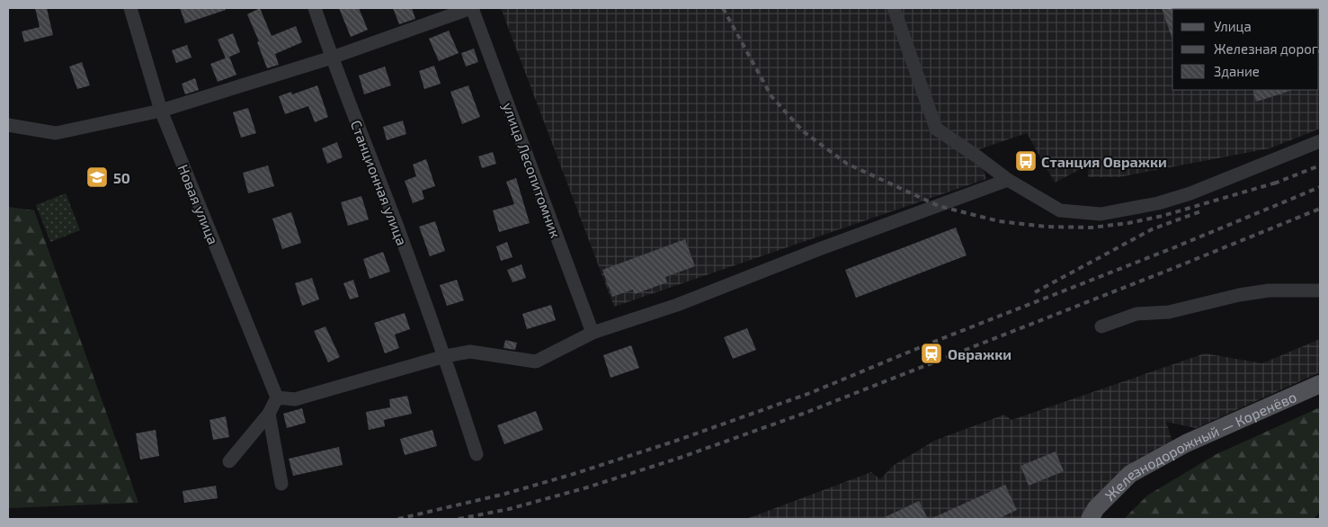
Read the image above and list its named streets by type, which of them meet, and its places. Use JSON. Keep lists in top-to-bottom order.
{
  "streets": {
    "main road": ["Железнодорожный — Коренёво"],
    "street": ["улица Лесопитомник", "Станционная улица", "Новая улица"]
  },
  "places": {
    "bus stop": ["Станция Овражки"],
    "school or university": ["50"],
    "station": ["Овражки"]
  },
  "legend": ["Улица", "Железная дорога", "Здание"]
}
